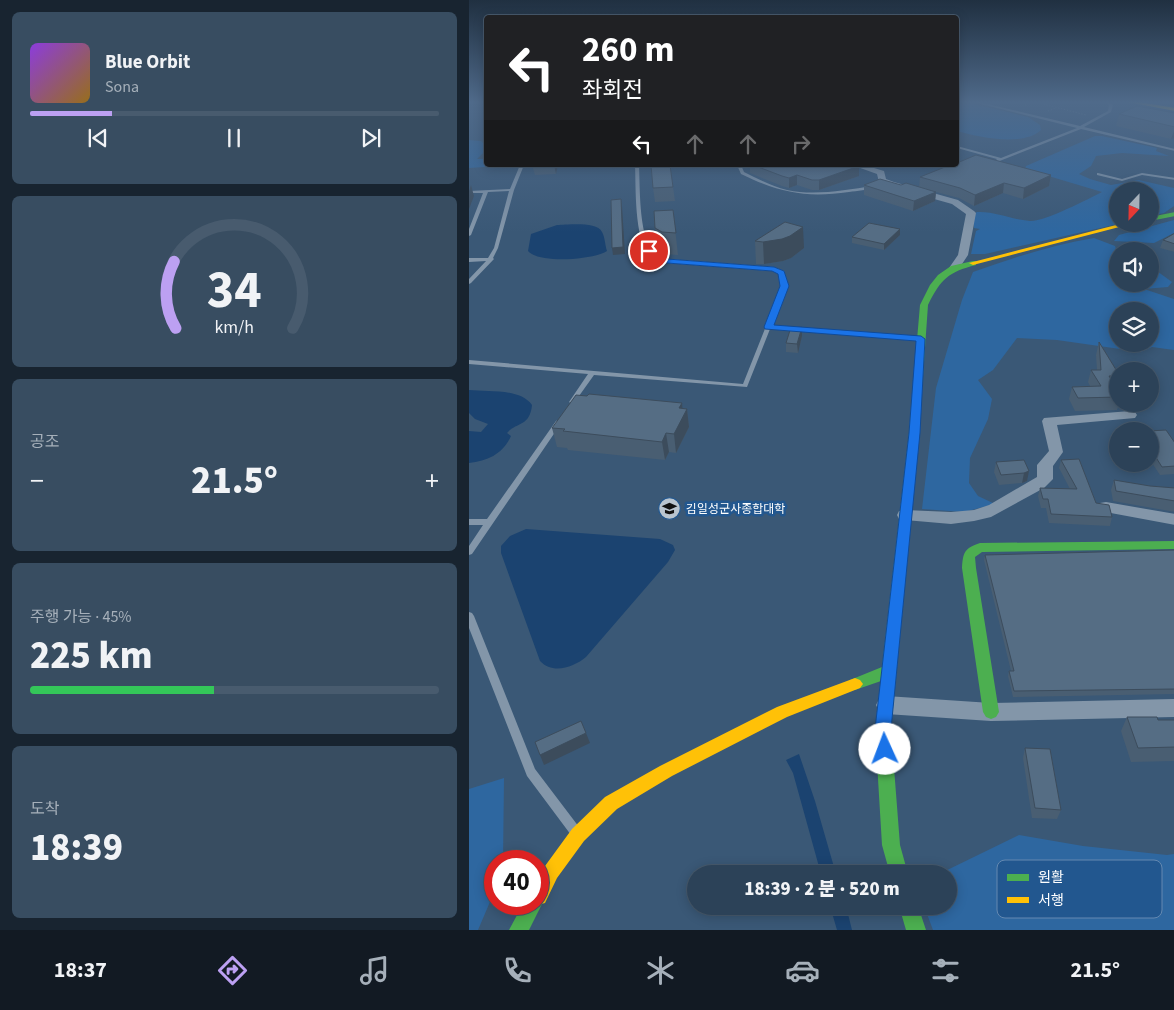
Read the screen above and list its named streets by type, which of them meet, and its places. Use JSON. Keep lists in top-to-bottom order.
{
  "places": {
    "school or university": ["김일성군사종합대학"]
  },
  "legend": ["원활", "서행"],
  "north": "bottom",
  "page": {
    "turn": ["260 m", "좌회전"],
    "song": ["Blue Orbit", "Sona"],
    "map_buttons": ["+", "−"],
    "tile": [
      "공조",
      ["주행 가능 · 45%", "225 km"],
      ["도착", "18:39"]
    ],
    "heat": ["−", "21.5°", "+"],
    "limit": "40",
    "trip": "18:39 · 2 분 · 520 m",
    "tabs": ["18:37", "21.5°"],
    "gauge": ["34", "km/h"]
  }
}
